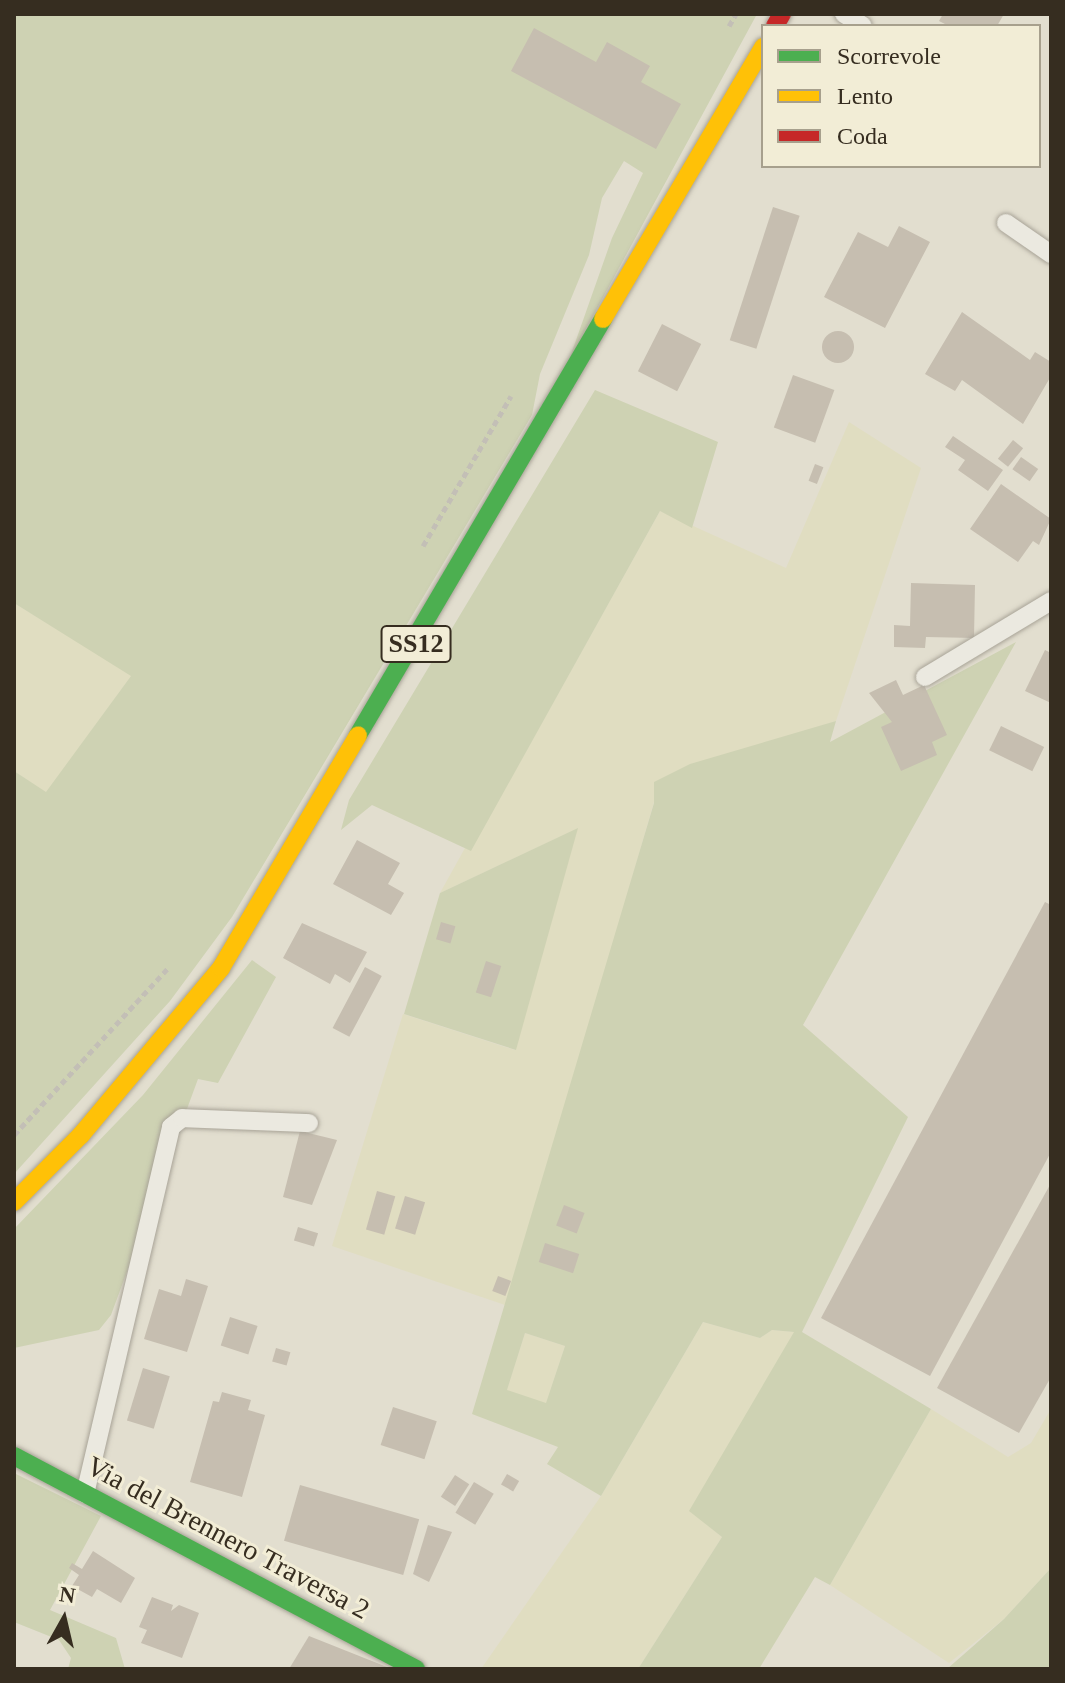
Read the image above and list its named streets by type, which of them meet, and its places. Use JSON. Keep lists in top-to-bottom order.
{
  "streets": {
    "main road": ["SS12", "Via del Brennero Traversa 2"]
  },
  "legend": ["Scorrevole", "Lento", "Coda"],
  "north": "top"
}
